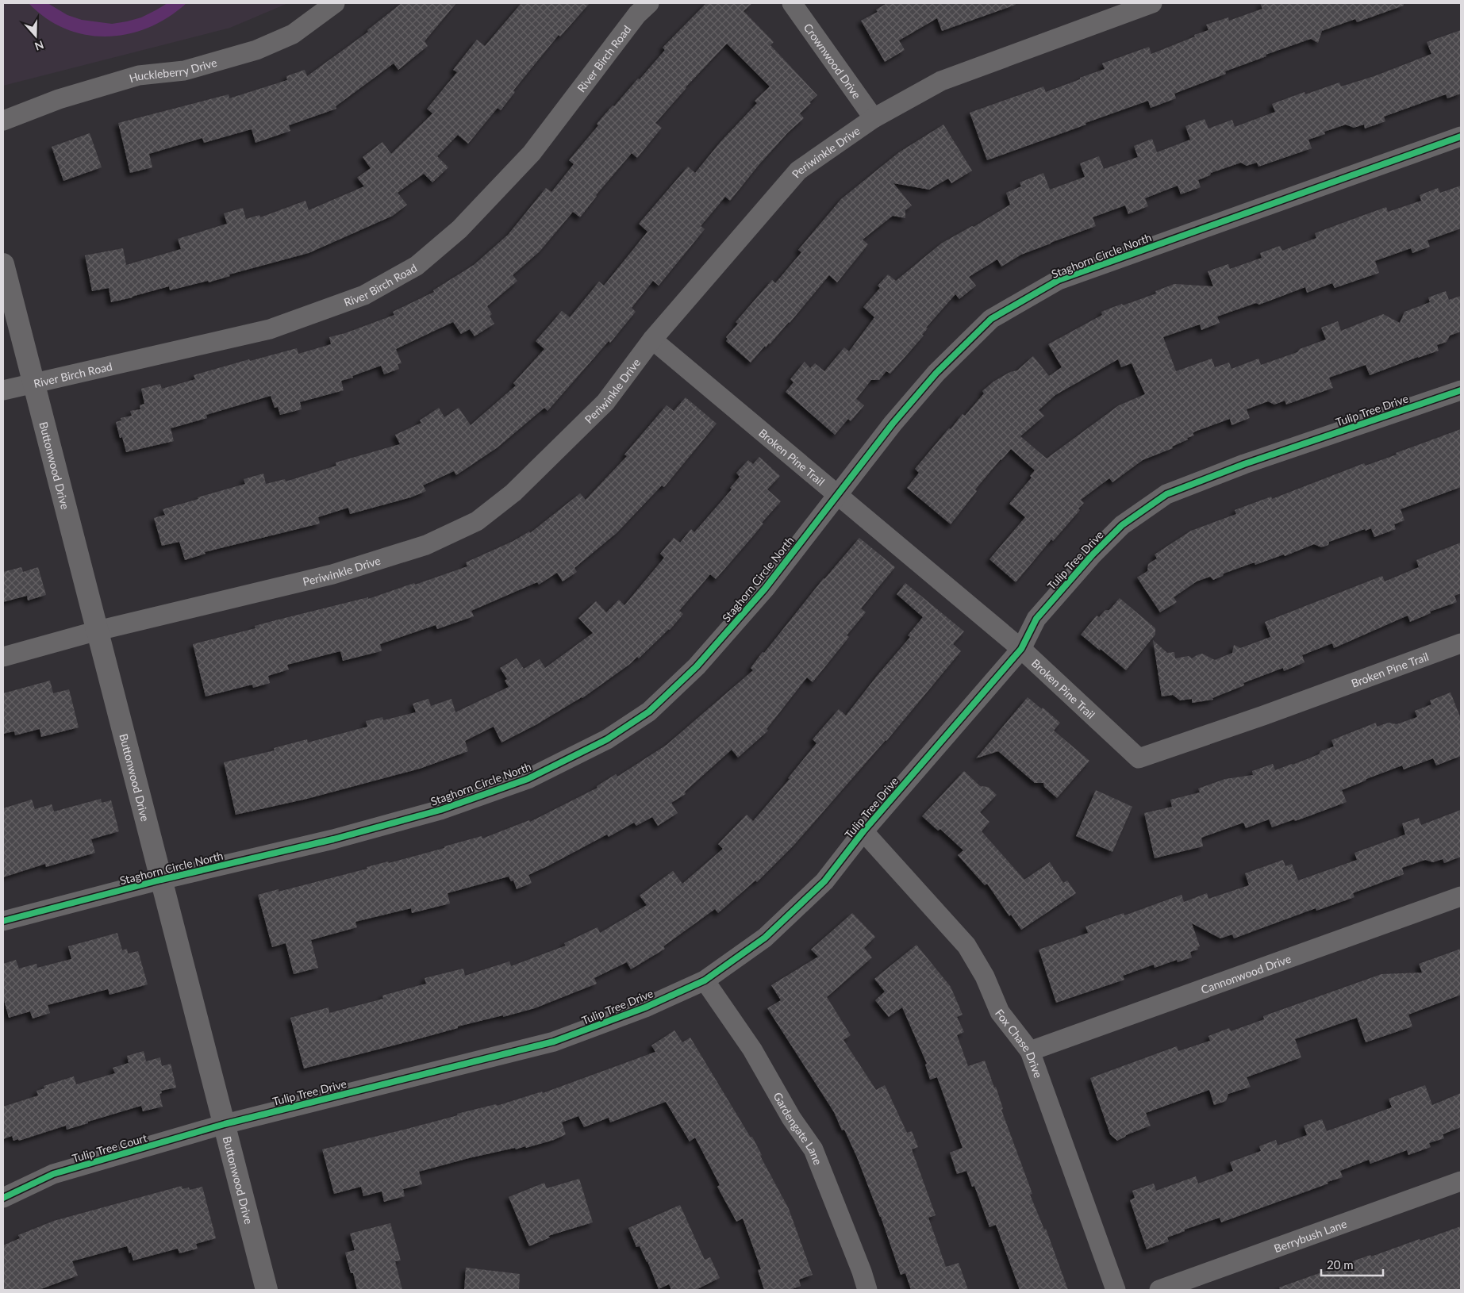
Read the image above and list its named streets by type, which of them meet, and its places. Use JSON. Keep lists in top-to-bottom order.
{
  "streets": {
    "street": [
      "River Birch Road",
      "Crownwood Drive",
      "Huckleberry Drive",
      "Periwinkle Drive",
      "Staghorn Circle North",
      "Tulip Tree Drive",
      "Broken Pine Trail",
      "Buttonwood Drive",
      "Cannonwood Drive",
      "Fox Chase Drive",
      "Gardengate Lane",
      "Tulip Tree Court",
      "Berrybush Lane"
    ]
  },
  "crossings": [
    ["River Birch Road", "Buttonwood Drive"],
    ["Crownwood Drive", "Periwinkle Drive"],
    ["Periwinkle Drive", "Broken Pine Trail"],
    ["Periwinkle Drive", "Buttonwood Drive"],
    ["Staghorn Circle North", "Broken Pine Trail"],
    ["Staghorn Circle North", "Buttonwood Drive"],
    ["Tulip Tree Drive", "Broken Pine Trail"],
    ["Tulip Tree Drive", "Buttonwood Drive"],
    ["Tulip Tree Drive", "Fox Chase Drive"],
    ["Tulip Tree Drive", "Gardengate Lane"],
    ["Tulip Tree Drive", "Tulip Tree Court"],
    ["Buttonwood Drive", "Tulip Tree Court"],
    ["Cannonwood Drive", "Fox Chase Drive"]
  ],
  "scale_bar": "20 m",
  "north": "bottom"
}
